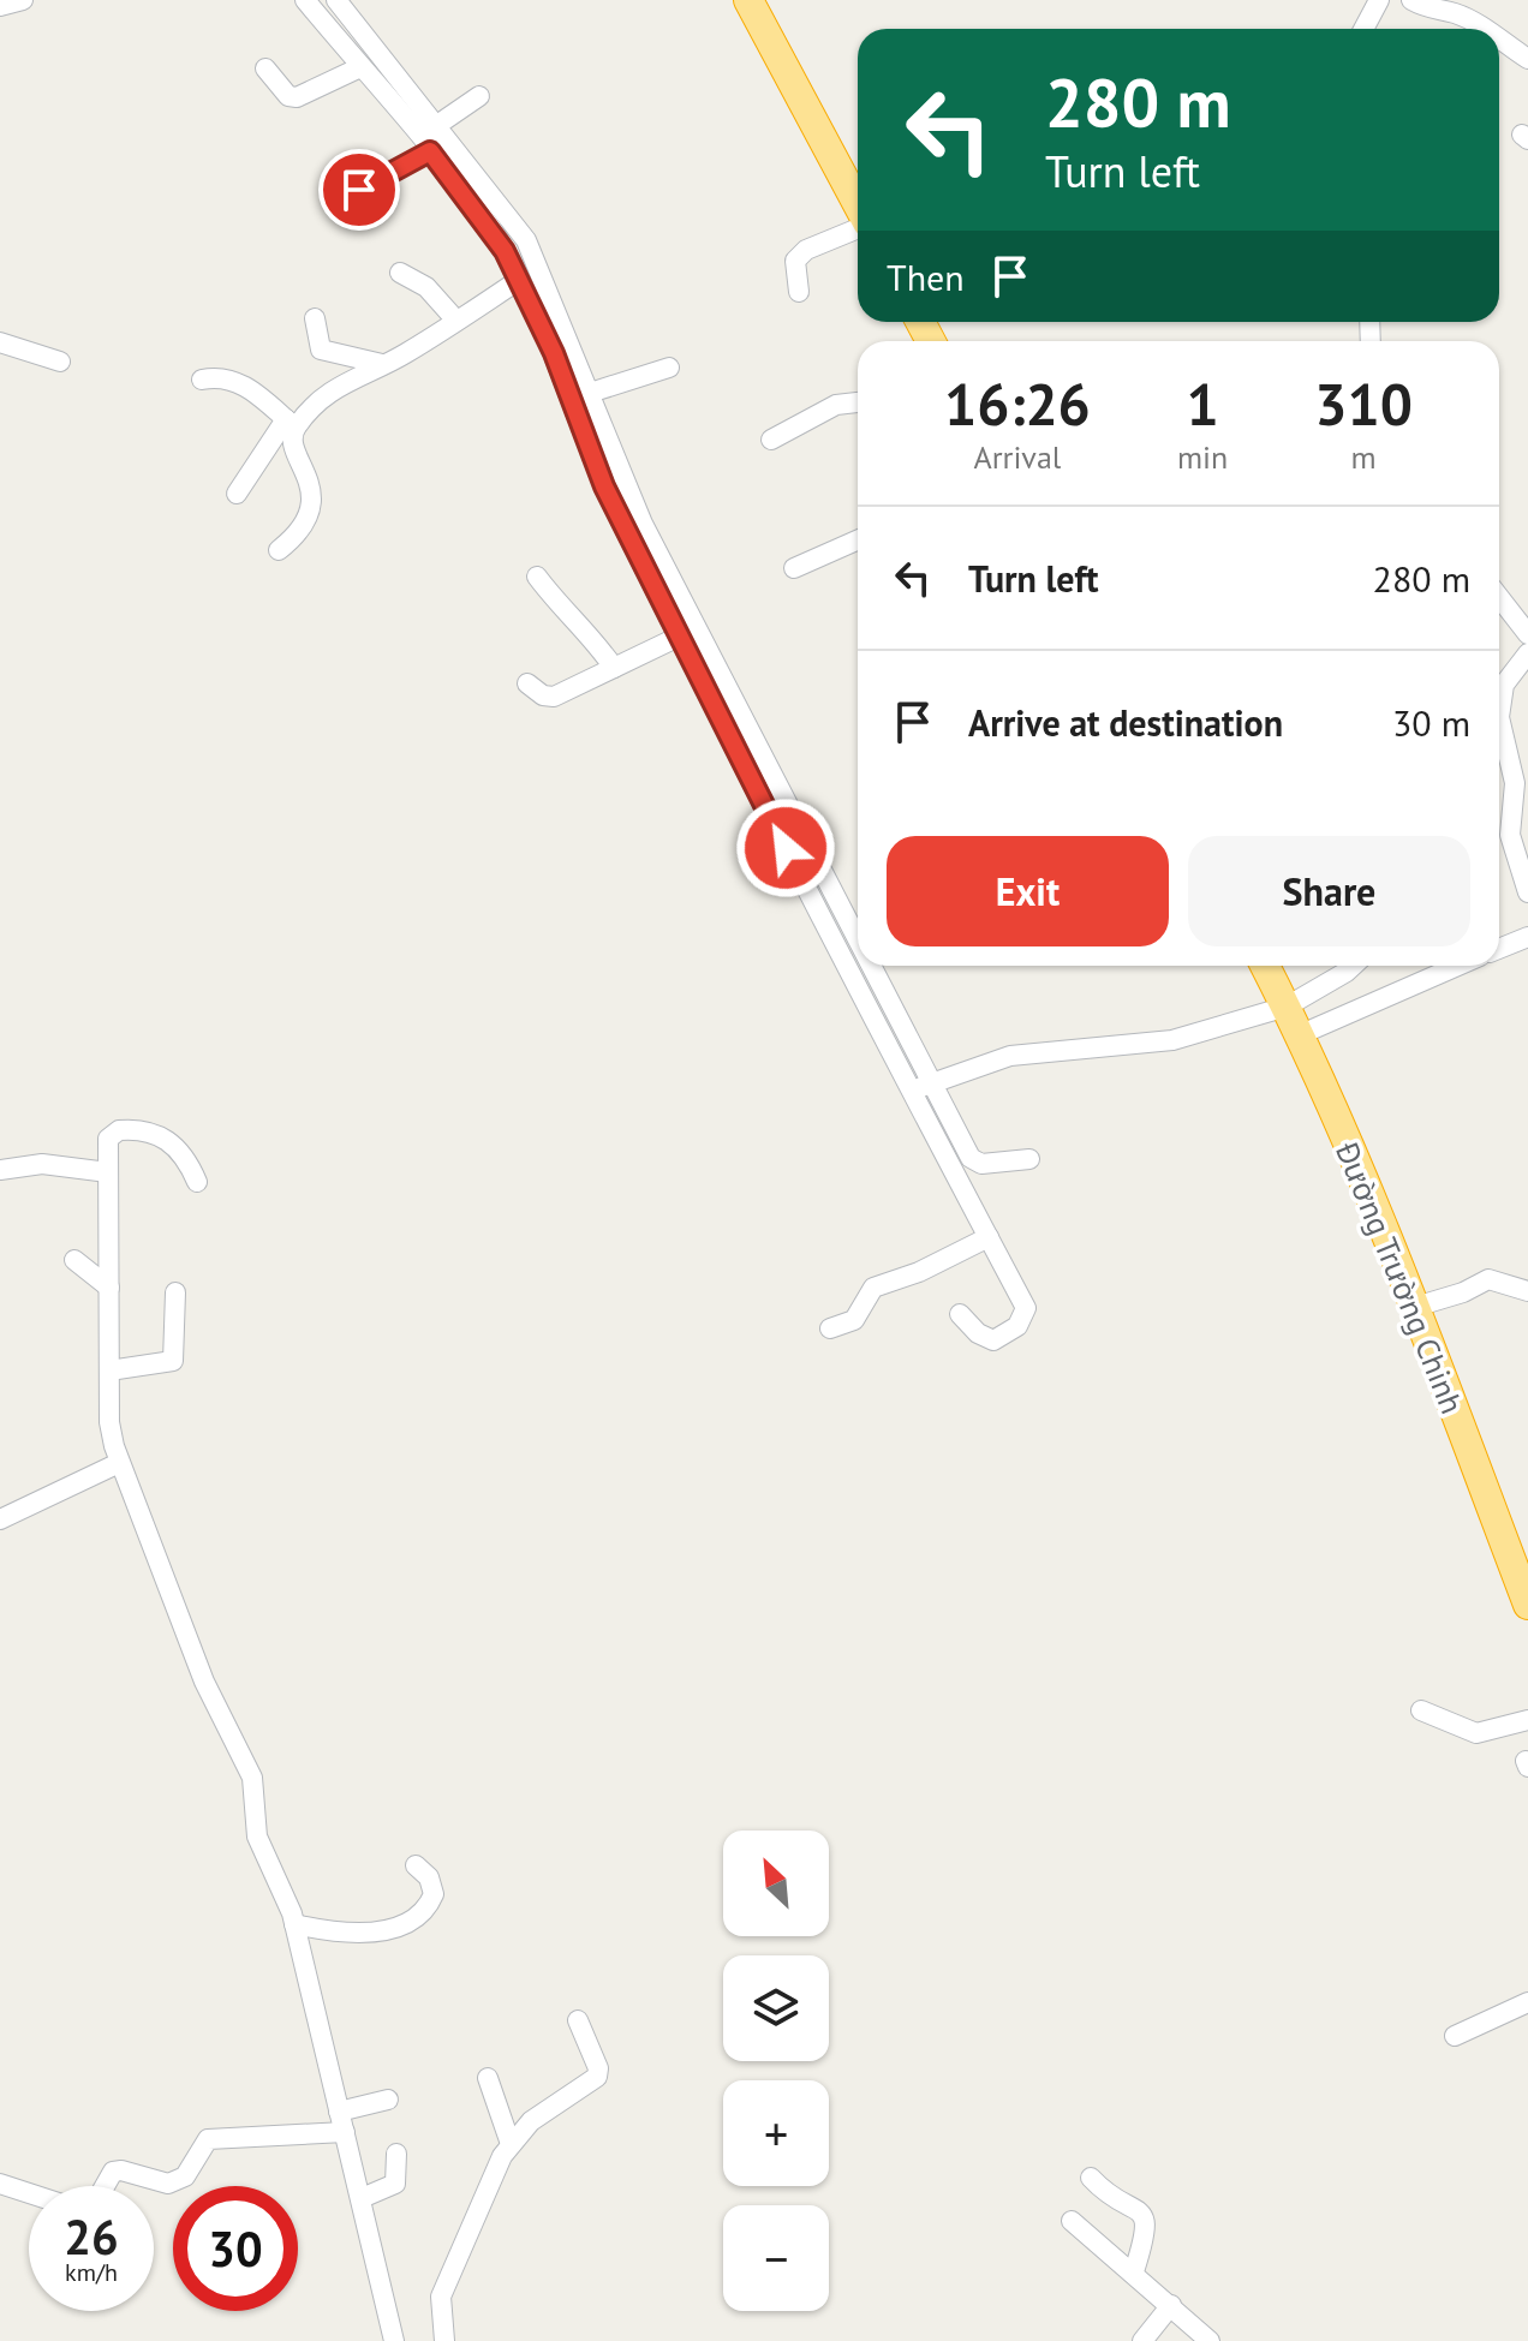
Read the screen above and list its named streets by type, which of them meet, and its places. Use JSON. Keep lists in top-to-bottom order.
{
  "streets": {
    "highway": ["Đường Trường Chinh"]
  },
  "north": "top left",
  "page": {
    "turn": ["280 m", "Turn left"],
    "then": "Then",
    "eta": [
      "16:26",
      "Arrival",
      "1",
      "min",
      "310",
      "m"
    ],
    "list": [
      {
        "name": "Turn left",
        "value": "280 m"
      },
      {
        "name": "Arrive at destination",
        "value": "30 m"
      }
    ],
    "buttons": ["Exit", "Share"],
    "map_buttons": ["+", "−"],
    "speed": "26 km/h",
    "limit": "30"
  }
}
